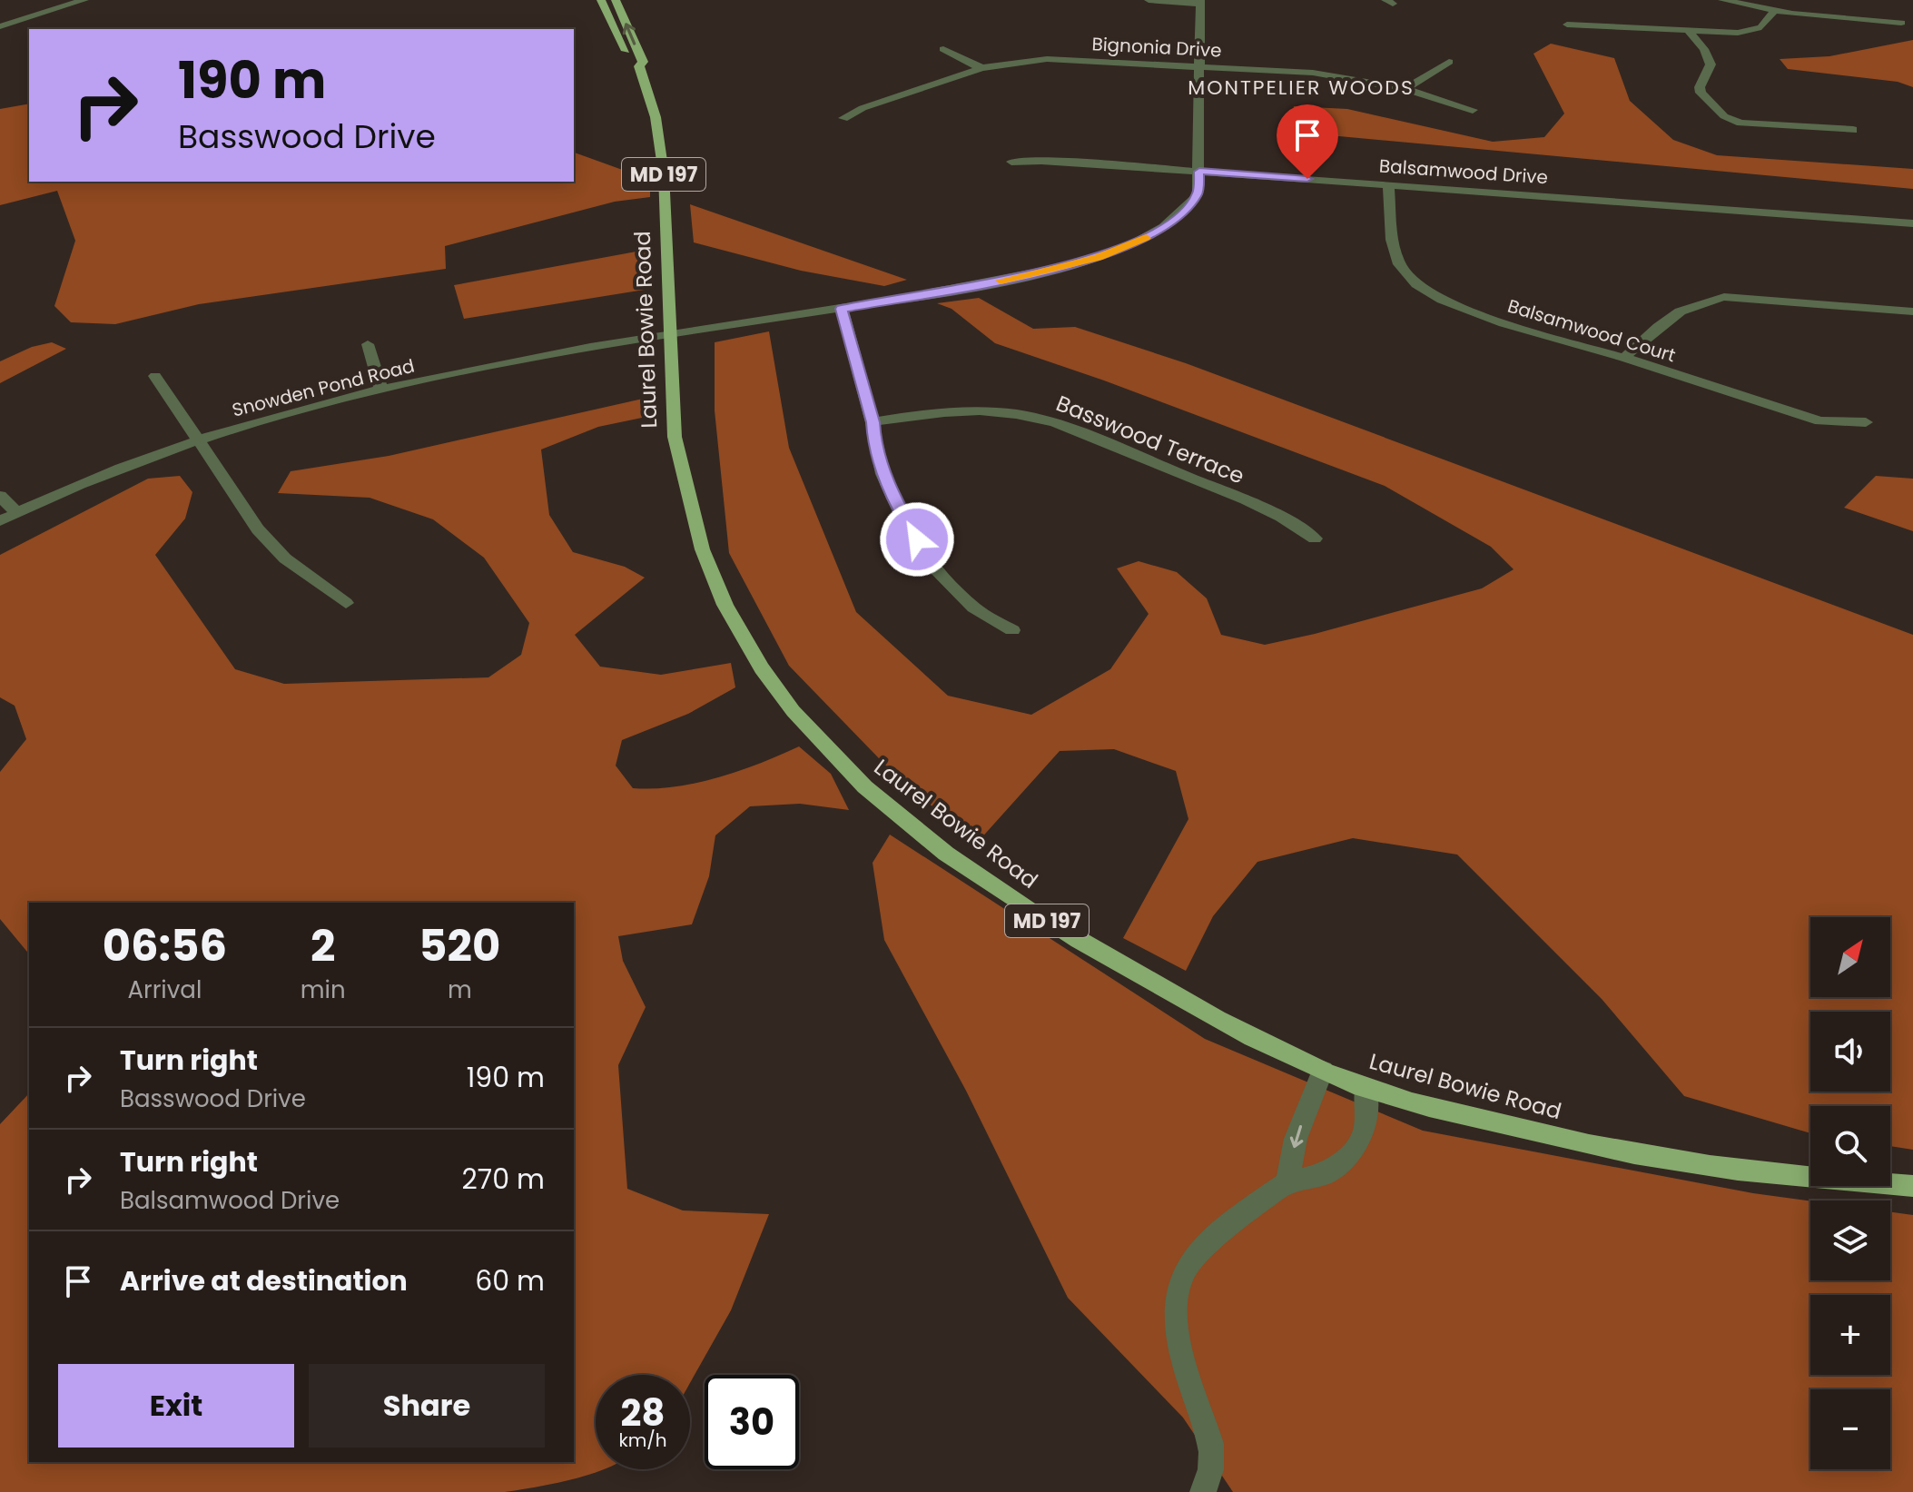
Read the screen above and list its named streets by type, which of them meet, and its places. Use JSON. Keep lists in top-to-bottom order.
{
  "streets": {
    "main road": ["MD 197", "Laurel Bowie Road"],
    "street": [
      "Bignonia Drive",
      "Balsamwood Drive",
      "Balsamwood Court",
      "Snowden Pond Road",
      "Basswood Terrace"
    ]
  },
  "crossings": [
    ["Bignonia Drive", "Snowden Pond Road"],
    ["Balsamwood Drive", "Balsamwood Court"],
    ["Balsamwood Drive", "Snowden Pond Road"],
    ["Laurel Bowie Road", "Snowden Pond Road"]
  ],
  "districts": ["MONTPELIER WOODS"],
  "north": "top right",
  "page": {
    "turn": ["190 m", "Basswood Drive"],
    "eta": [
      "06:56",
      "Arrival",
      "2",
      "min",
      "520",
      "m"
    ],
    "map_buttons": ["+", "−"],
    "list": [
      {
        "name": "Turn right",
        "note": "Basswood Drive",
        "value": "190 m"
      },
      {
        "name": "Turn right",
        "note": "Balsamwood Drive",
        "value": "270 m"
      },
      {
        "name": "Arrive at destination",
        "value": "60 m"
      }
    ],
    "buttons": ["Exit", "Share"],
    "speed": "28 km/h",
    "limit": "30"
  }
}
